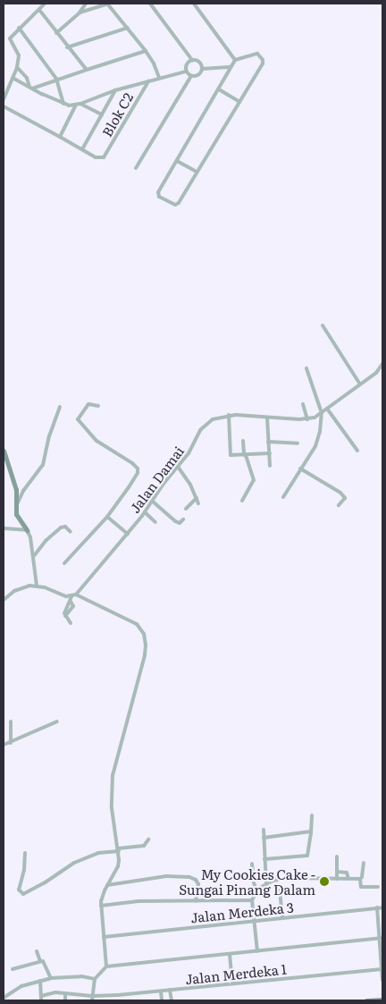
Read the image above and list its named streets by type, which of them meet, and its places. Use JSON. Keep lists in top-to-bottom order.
{
  "streets": {
    "street": [
      "Blok C2",
      "Jalan Damai",
      "Jalan Merdeka 3",
      "Jalan Merdeka 1"
    ]
  },
  "places": ["My Cookies Cake - Sungai Pinang Dalam"]
}
